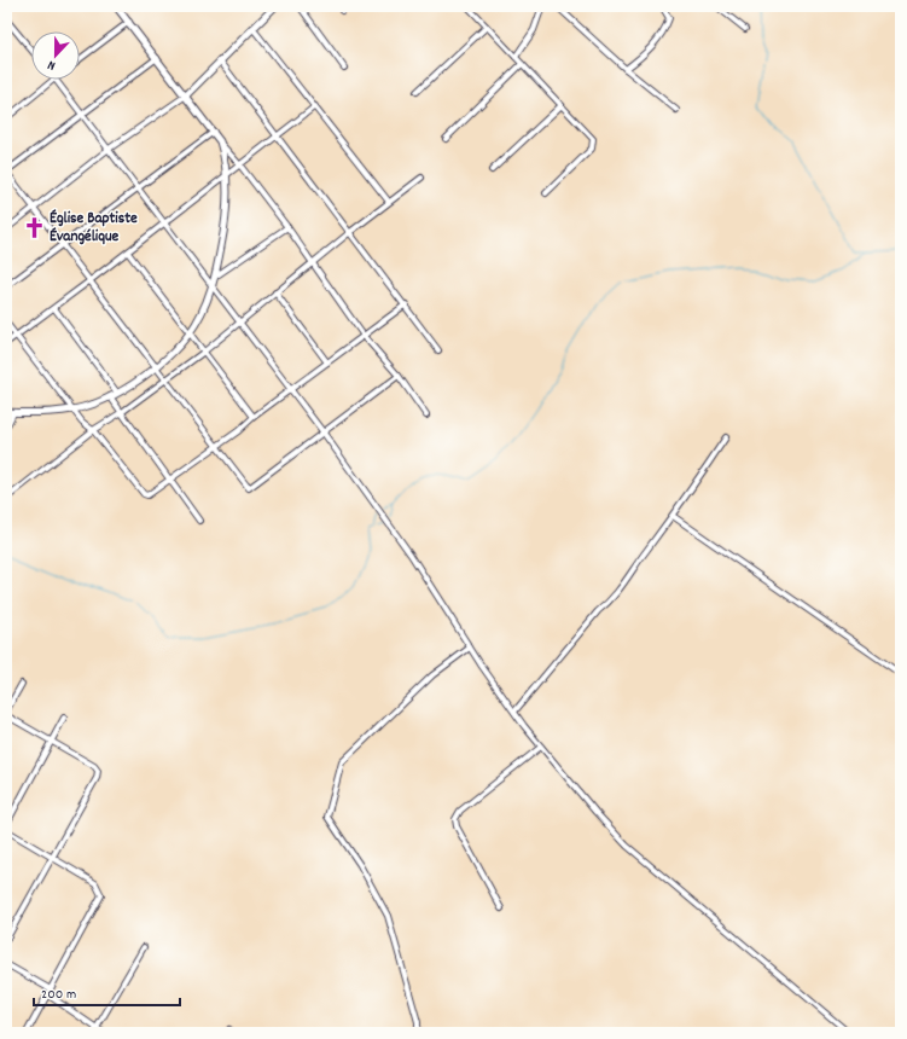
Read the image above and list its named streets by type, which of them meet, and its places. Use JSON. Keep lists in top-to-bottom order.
{
  "places": {
    "church": ["Église Baptiste Évangélique"]
  },
  "scale_bar": "200 m",
  "north": "bottom"
}
